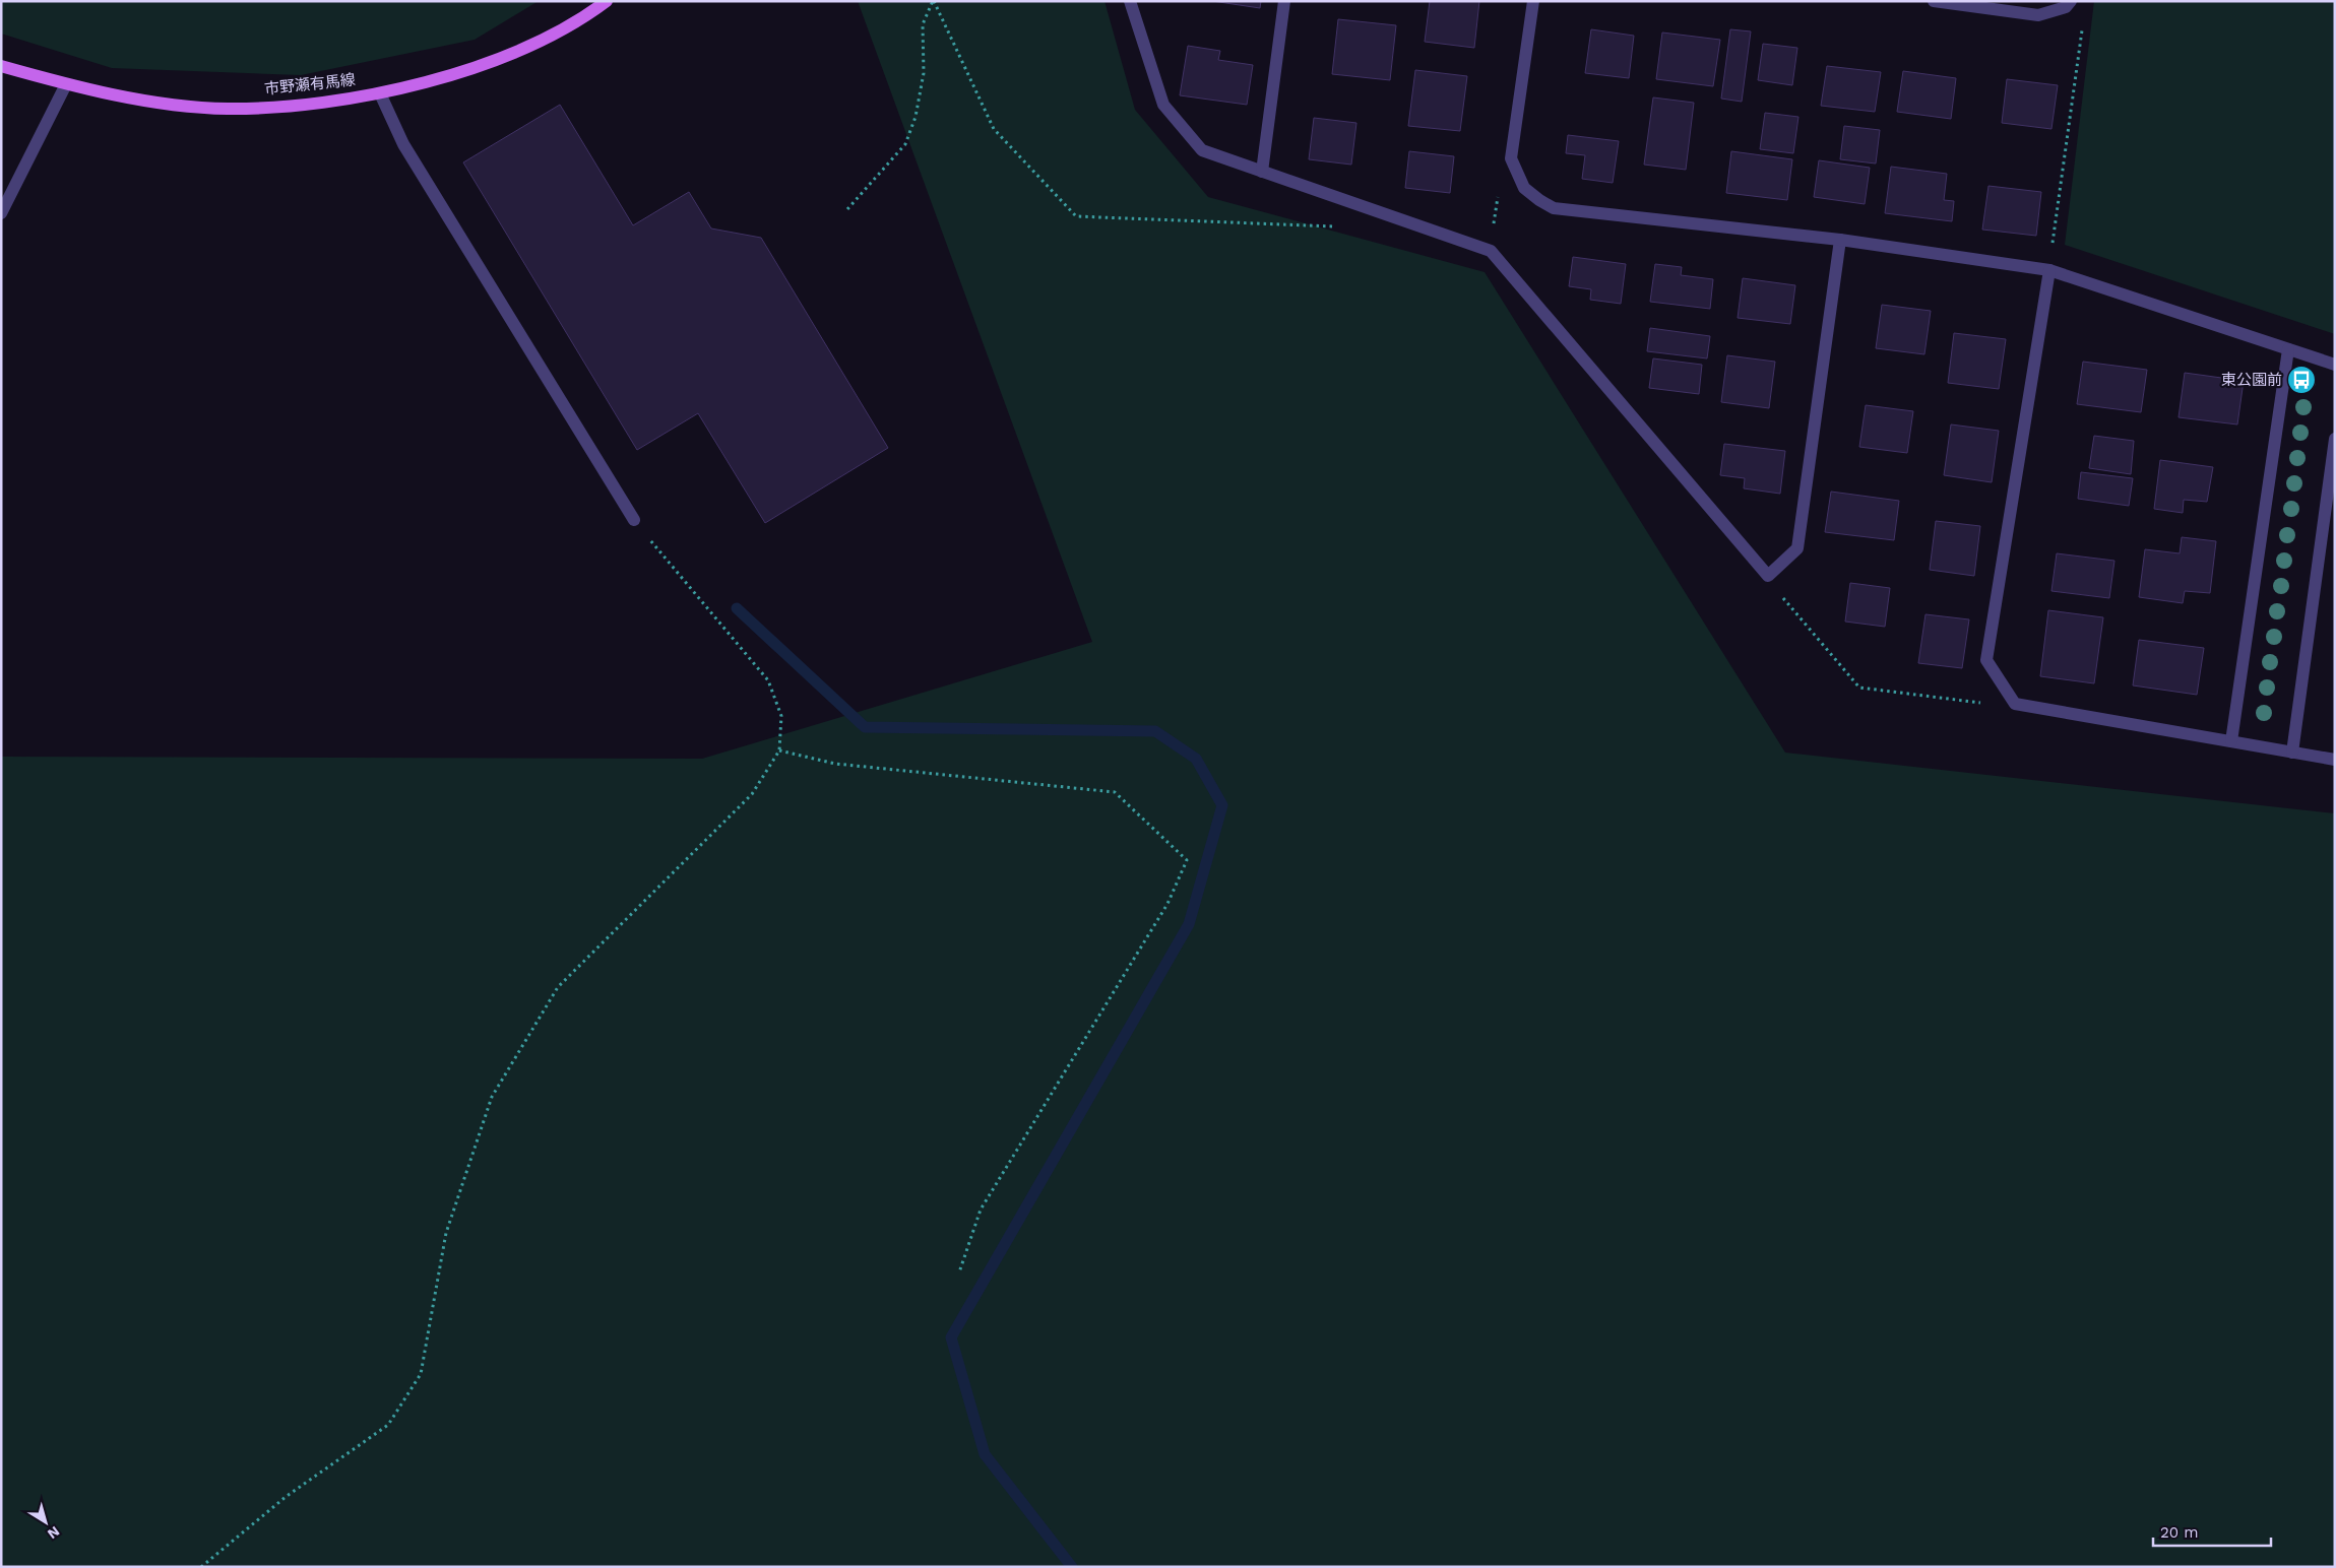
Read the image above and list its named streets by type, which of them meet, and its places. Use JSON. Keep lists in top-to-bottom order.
{
  "streets": {
    "main road": ["市野瀬有馬線"]
  },
  "places": {
    "bus stop": ["東公園前"]
  },
  "scale_bar": "20 m",
  "north": "bottom right"
}
